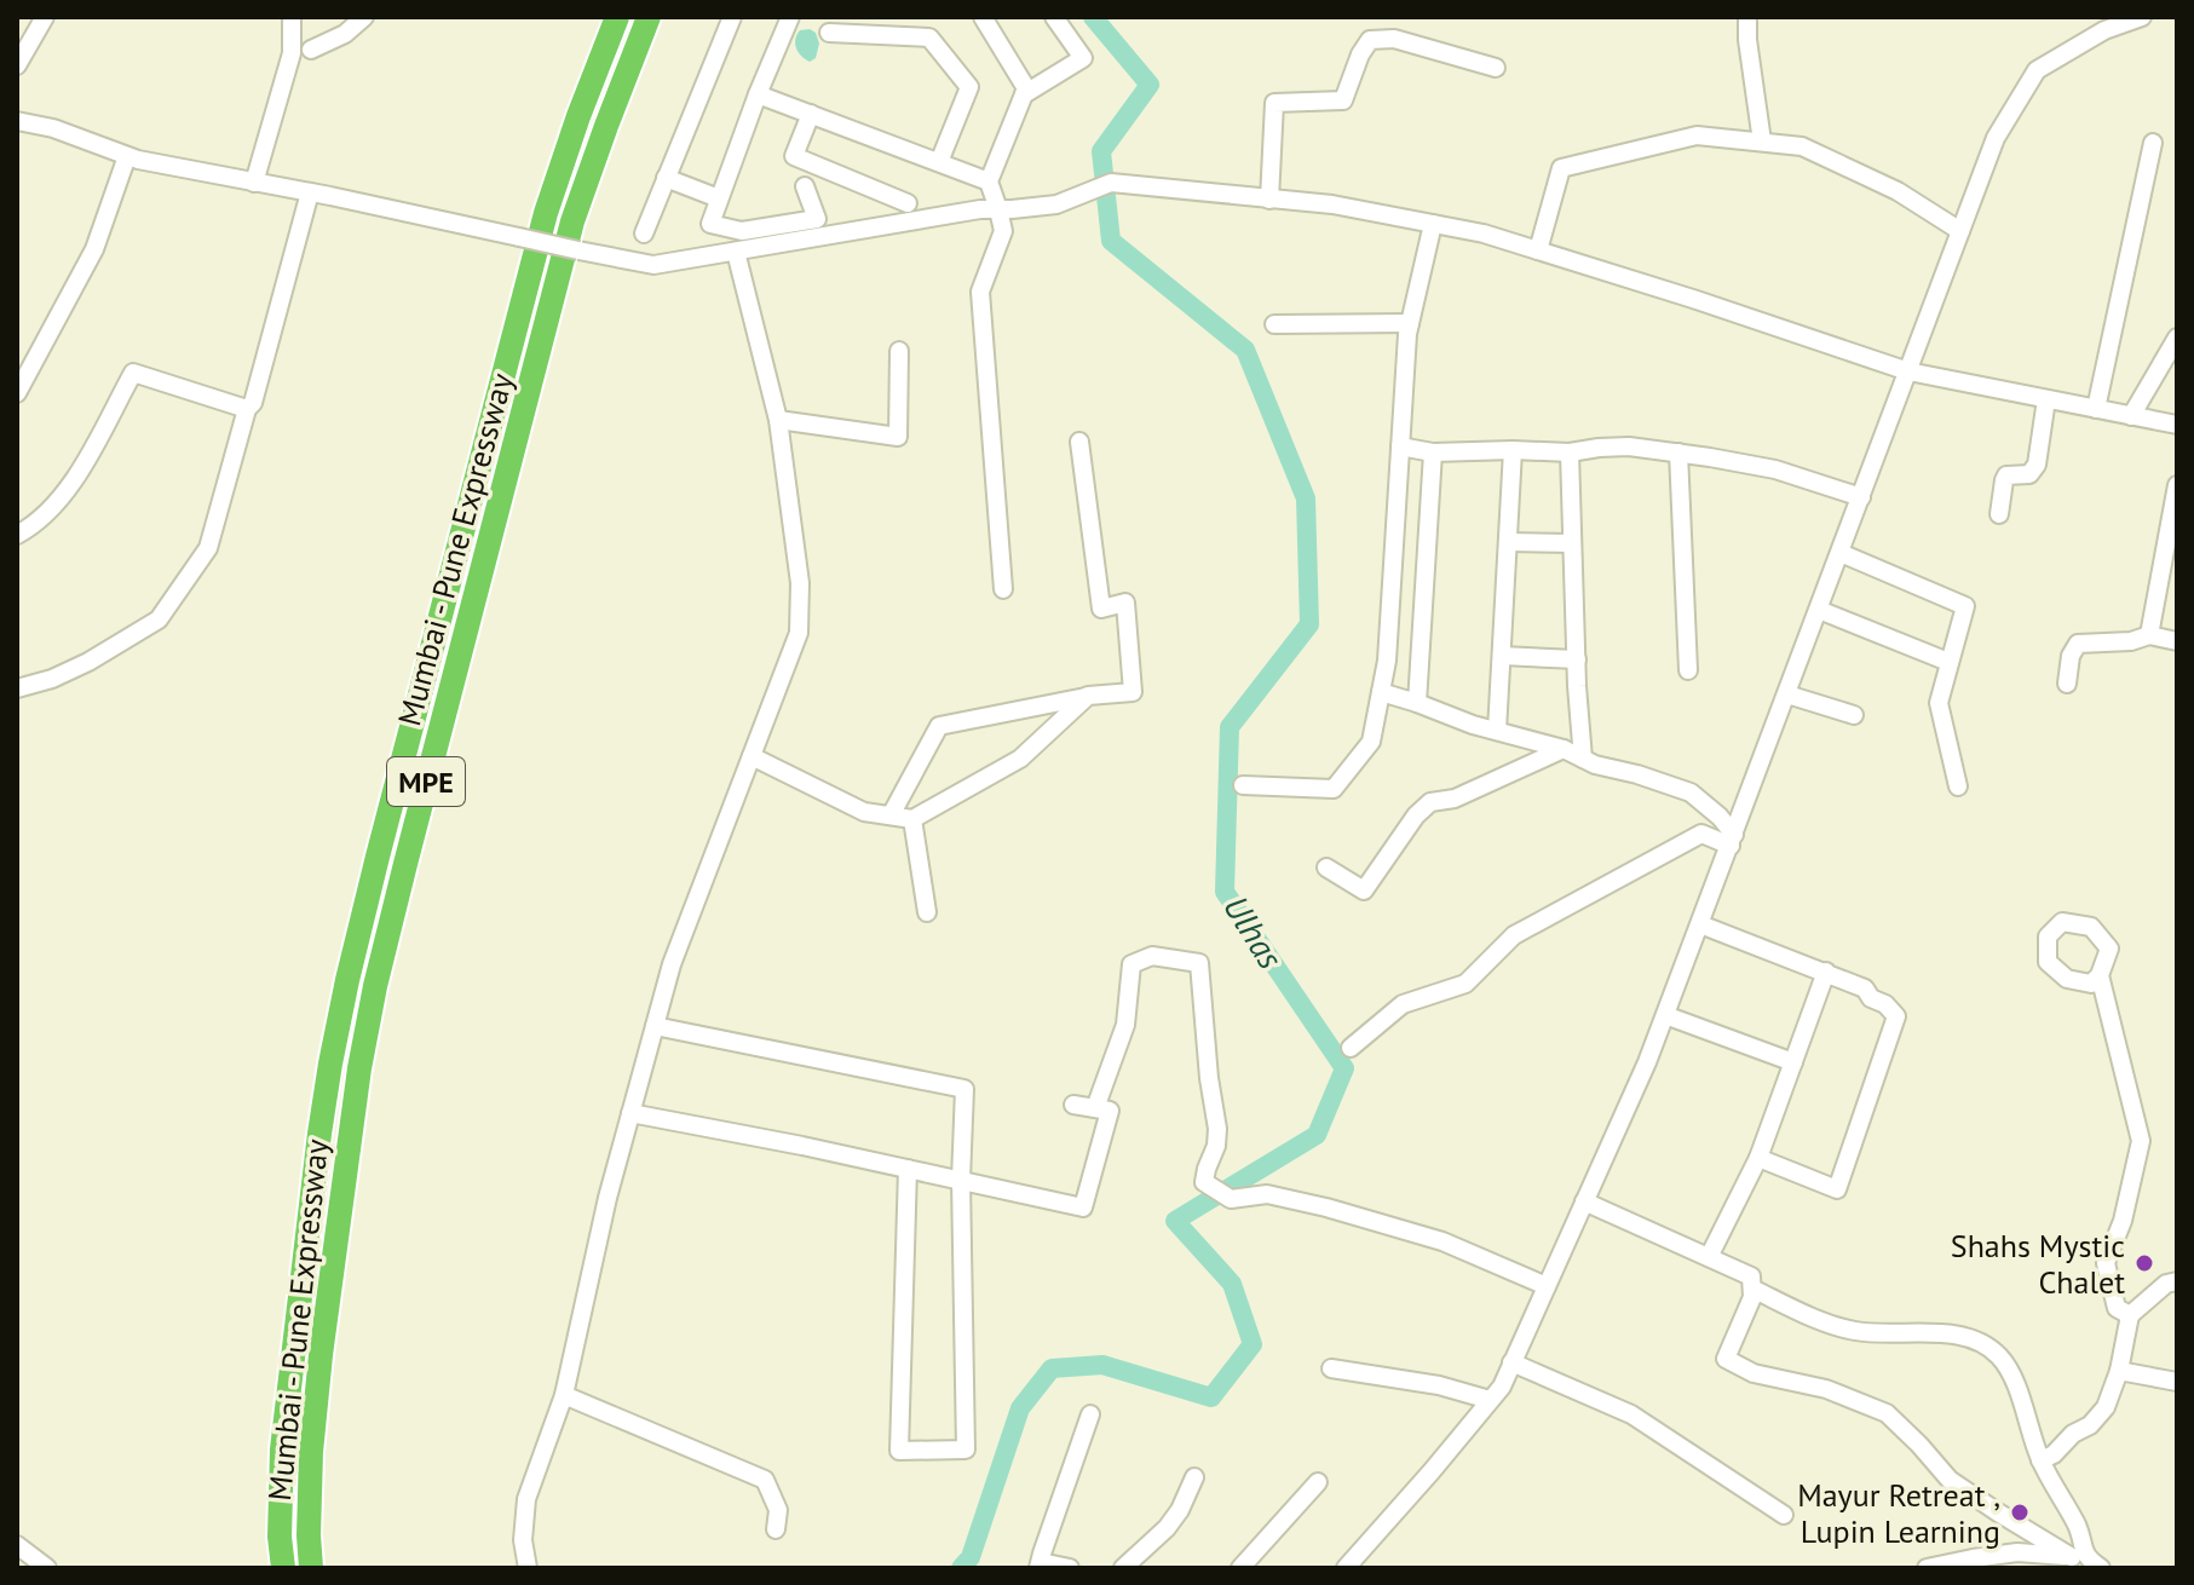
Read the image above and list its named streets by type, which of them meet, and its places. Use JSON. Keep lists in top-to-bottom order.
{
  "streets": {
    "highway": ["Mumbai - Pune Expressway", "MPE"]
  },
  "water": ["Ulhas"],
  "places": ["Shahs Mystic Chalet", "Mayur Retreat , Lupin Learning"]
}
